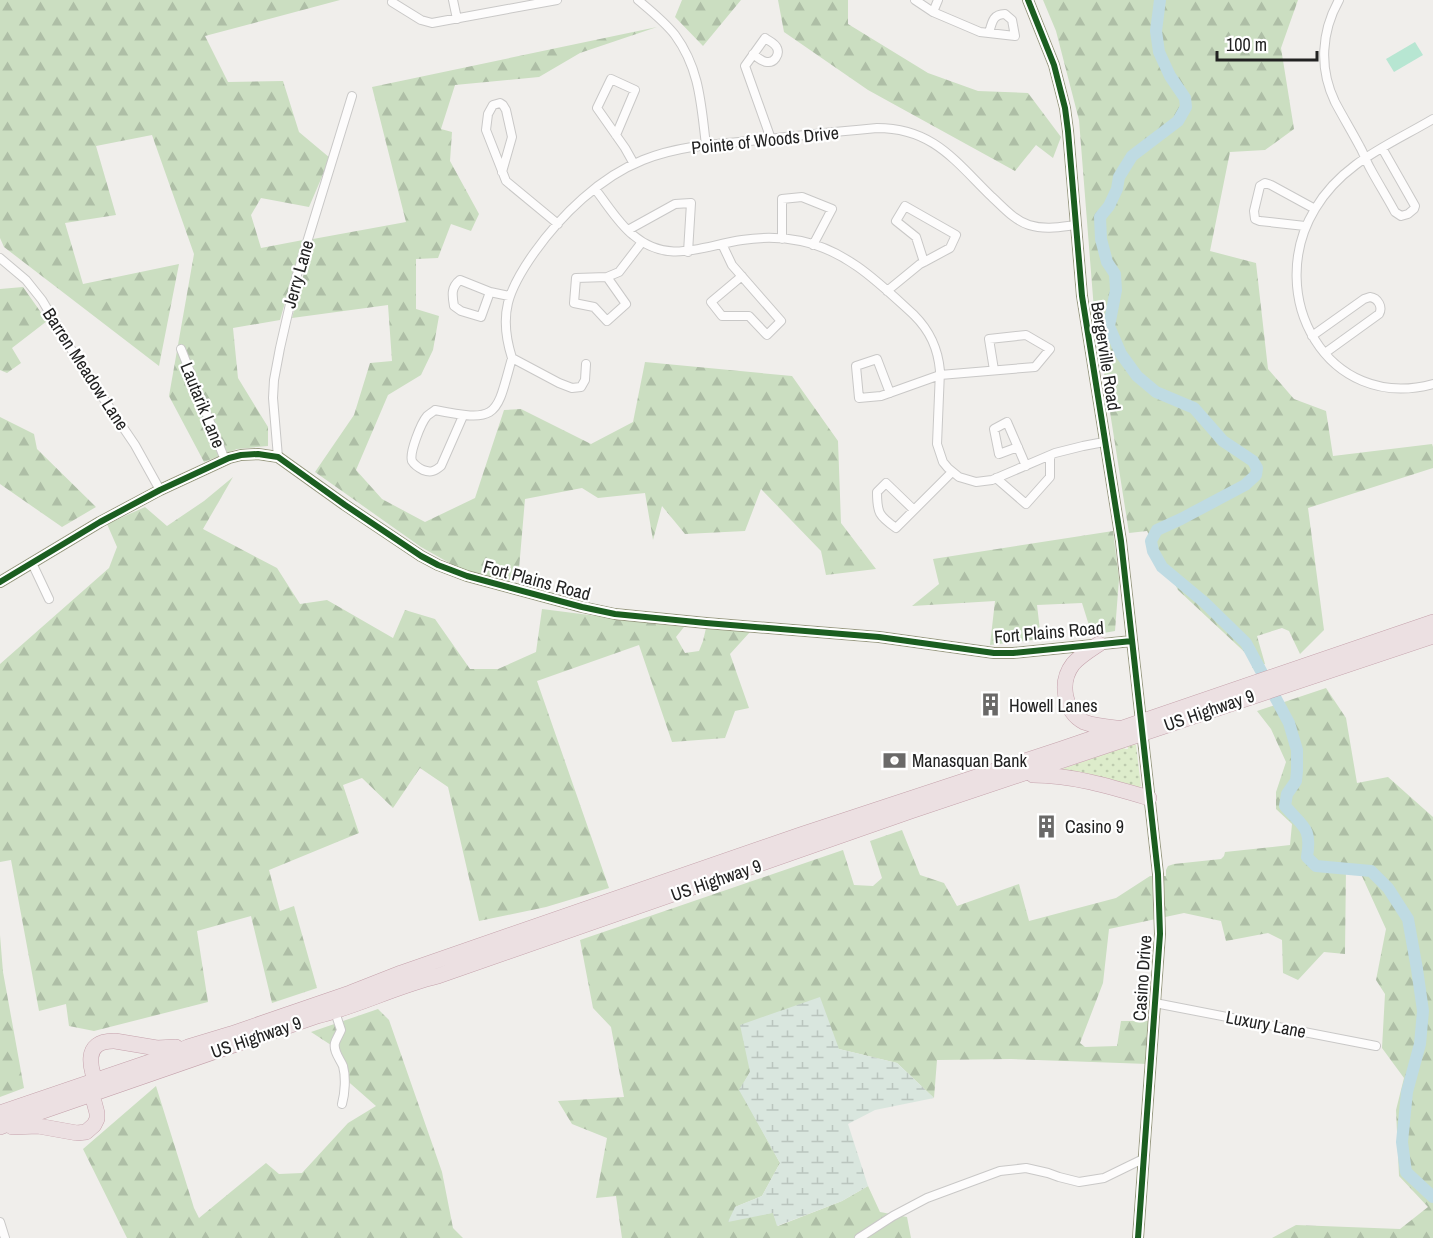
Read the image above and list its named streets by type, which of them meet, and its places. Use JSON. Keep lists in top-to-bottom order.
{
  "streets": {
    "highway": ["US Highway 9"],
    "street": [
      "Pointe of Woods Drive",
      "Jerry Lane",
      "Bergerville Road",
      "Barren Meadow Lane",
      "Lautarik Lane",
      "Fort Plains Road",
      "Casino Drive",
      "Luxury Lane"
    ]
  },
  "crossings": [
    ["Pointe of Woods Drive", "Bergerville Road"],
    ["Jerry Lane", "Fort Plains Road"],
    ["Bergerville Road", "Fort Plains Road"],
    ["Bergerville Road", "US Highway 9"],
    ["Bergerville Road", "Casino Drive"],
    ["US Highway 9", "Casino Drive"],
    ["Casino Drive", "Luxury Lane"]
  ],
  "places": {
    "building": ["Howell Lanes", "Casino 9"],
    "bank": ["Manasquan Bank"]
  },
  "scale_bar": "100 m"
}
